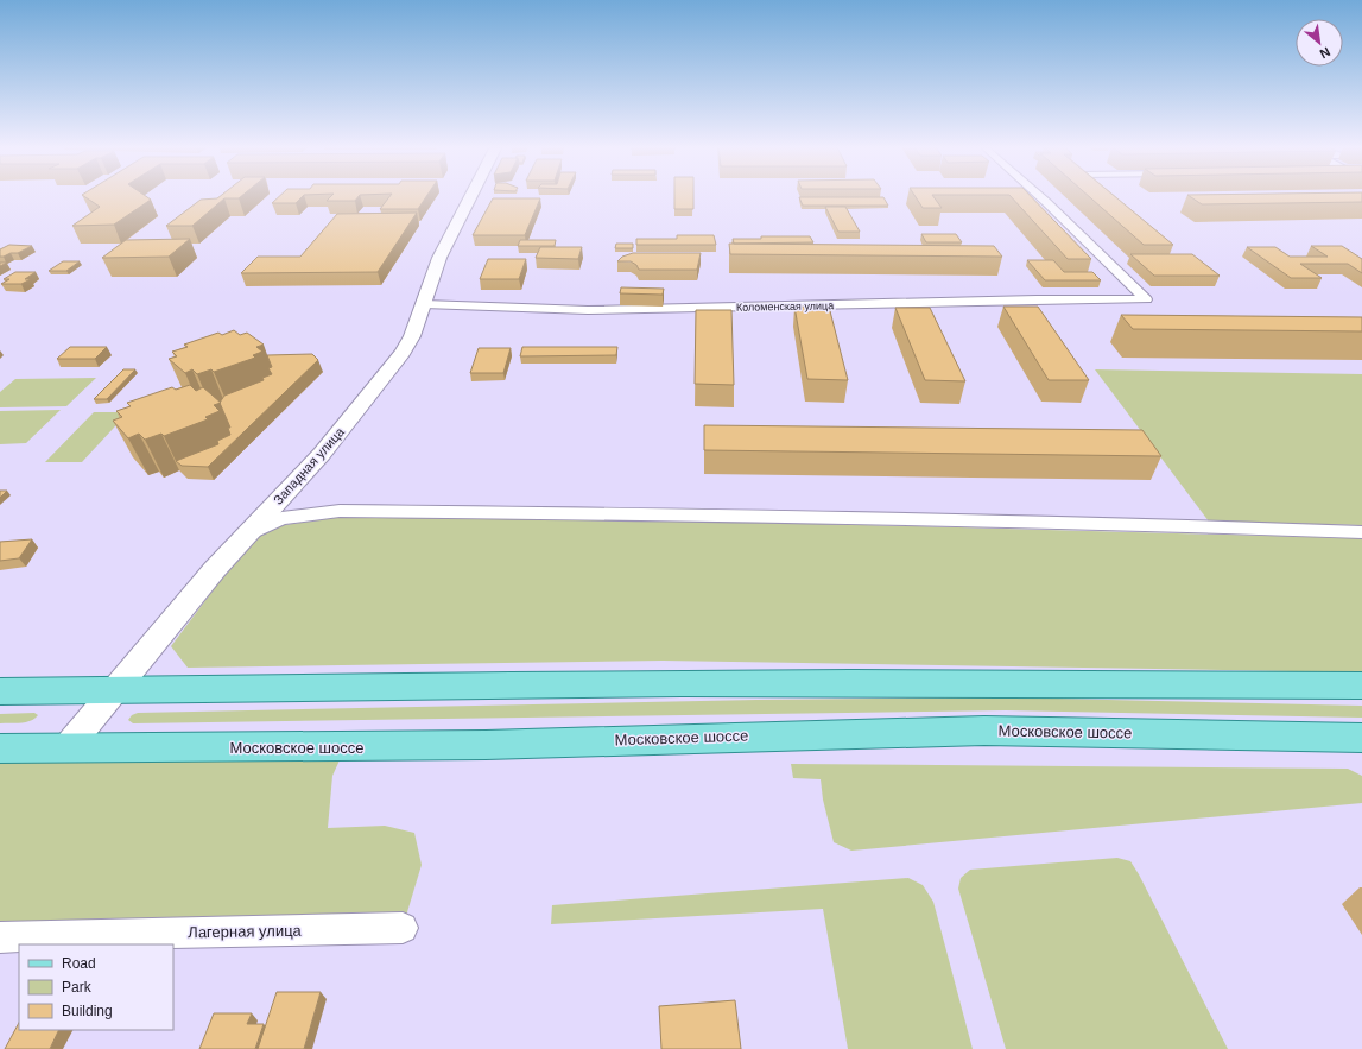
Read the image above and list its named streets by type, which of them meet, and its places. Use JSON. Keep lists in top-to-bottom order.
{
  "streets": {
    "main road": ["Московское шоссе"],
    "street": ["Коломенская улица", "Западная улица", "Лагерная улица"]
  },
  "crossings": [
    ["Коломенская улица", "Западная улица"],
    ["Западная улица", "Московское шоссе"]
  ],
  "legend": ["Road", "Park", "Building"],
  "north": "bottom right"
}
